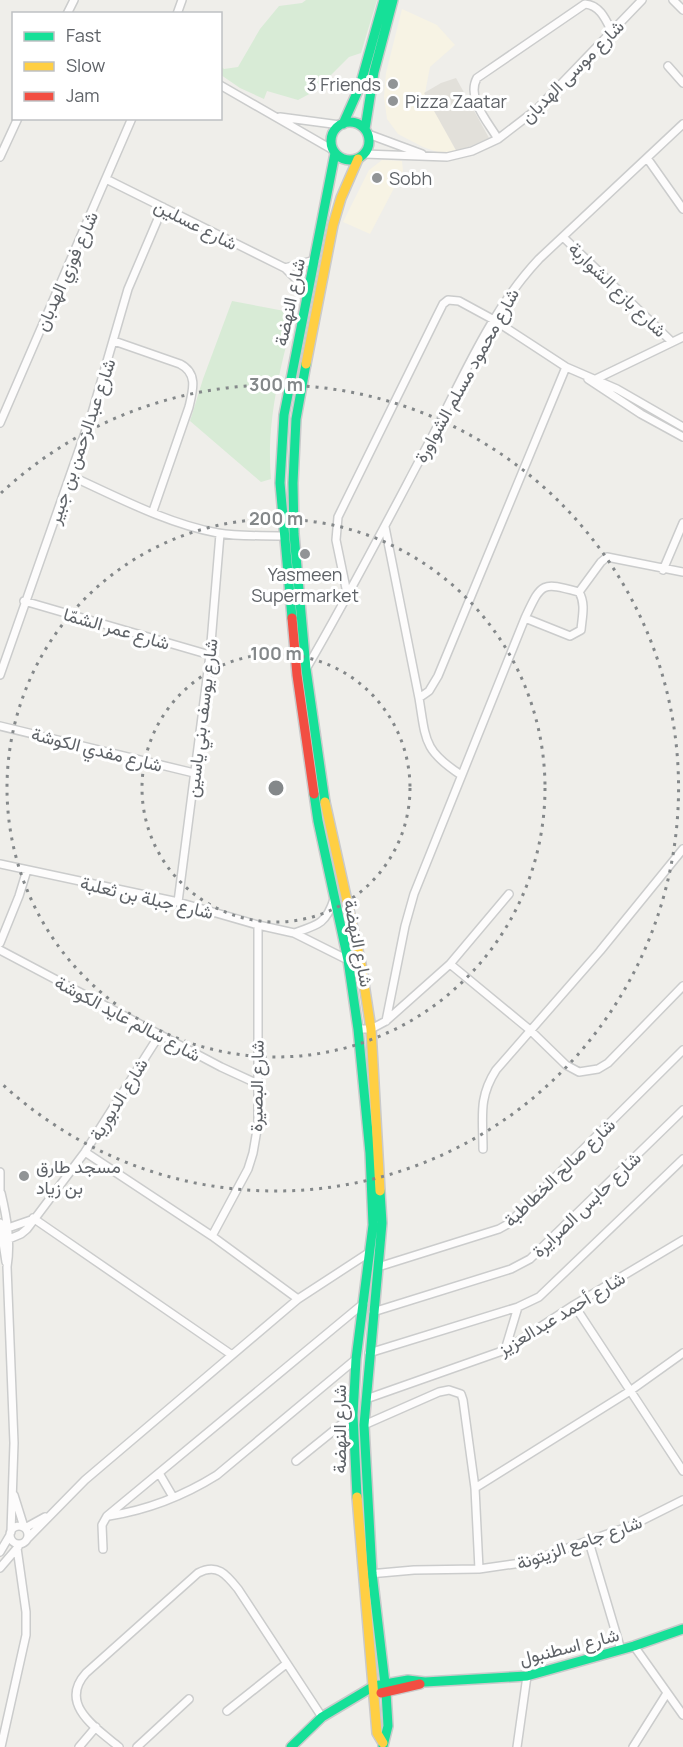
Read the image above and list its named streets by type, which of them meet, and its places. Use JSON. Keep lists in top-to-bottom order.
{
  "streets": {
    "street": [
      "شارع موسى الهدبان",
      "شارع عسلين",
      "شارع فوزي الهدبان",
      "شارع بازع الشواربة",
      "شارع النهضة",
      "شارع محمود مسلم الشواورة",
      "شارع عبدالرحمن بن جبير",
      "شارع عمر الشمّا",
      "شارع يوسف بني ياسين",
      "شارع مفدي الكوشة",
      "شارع جبلة بن ثعلبة",
      "شارع سالم عايد الكوشة",
      "شارع البصيرة",
      "شارع الدبورية",
      "شارع صالح الخطاطبة",
      "شارع حابس الصرايرة",
      "شارع أحمد عبدالعزيز",
      "شارع جامع الزيتونة",
      "شارع اسطنبول"
    ]
  },
  "crossings": [
    ["شارع موسى الهدبان", "شارع النهضة"],
    ["شارع عسلين", "شارع فوزي الهدبان"],
    ["شارع عسلين", "شارع النهضة"],
    ["شارع عسلين", "شارع عبدالرحمن بن جبير"],
    ["شارع بازع الشواربة", "شارع محمود مسلم الشواورة"],
    ["شارع النهضة", "شارع محمود مسلم الشواورة"],
    ["شارع النهضة", "شارع جبلة بن ثعلبة"],
    ["شارع النهضة", "شارع صالح الخطاطبة"],
    ["شارع النهضة", "شارع حابس الصرايرة"],
    ["شارع النهضة", "شارع أحمد عبدالعزيز"],
    ["شارع النهضة", "شارع جامع الزيتونة"],
    ["شارع النهضة", "شارع اسطنبول"],
    ["شارع عبدالرحمن بن جبير", "شارع عمر الشمّا"],
    ["شارع عمر الشمّا", "شارع يوسف بني ياسين"],
    ["شارع يوسف بني ياسين", "شارع مفدي الكوشة"],
    ["شارع يوسف بني ياسين", "شارع جبلة بن ثعلبة"],
    ["شارع جبلة بن ثعلبة", "شارع البصيرة"],
    ["شارع سالم عايد الكوشة", "شارع البصيرة"],
    ["شارع سالم عايد الكوشة", "شارع الدبورية"]
  ],
  "places": [
    "3 Friends",
    "Pizza Zaatar",
    "Sobh",
    "Yasmeen Supermarket",
    "مسجد طارق بن زياد"
  ],
  "legend": ["Fast", "Slow", "Jam"],
  "rings": ["300 m", "200 m", "100 m"]
}
